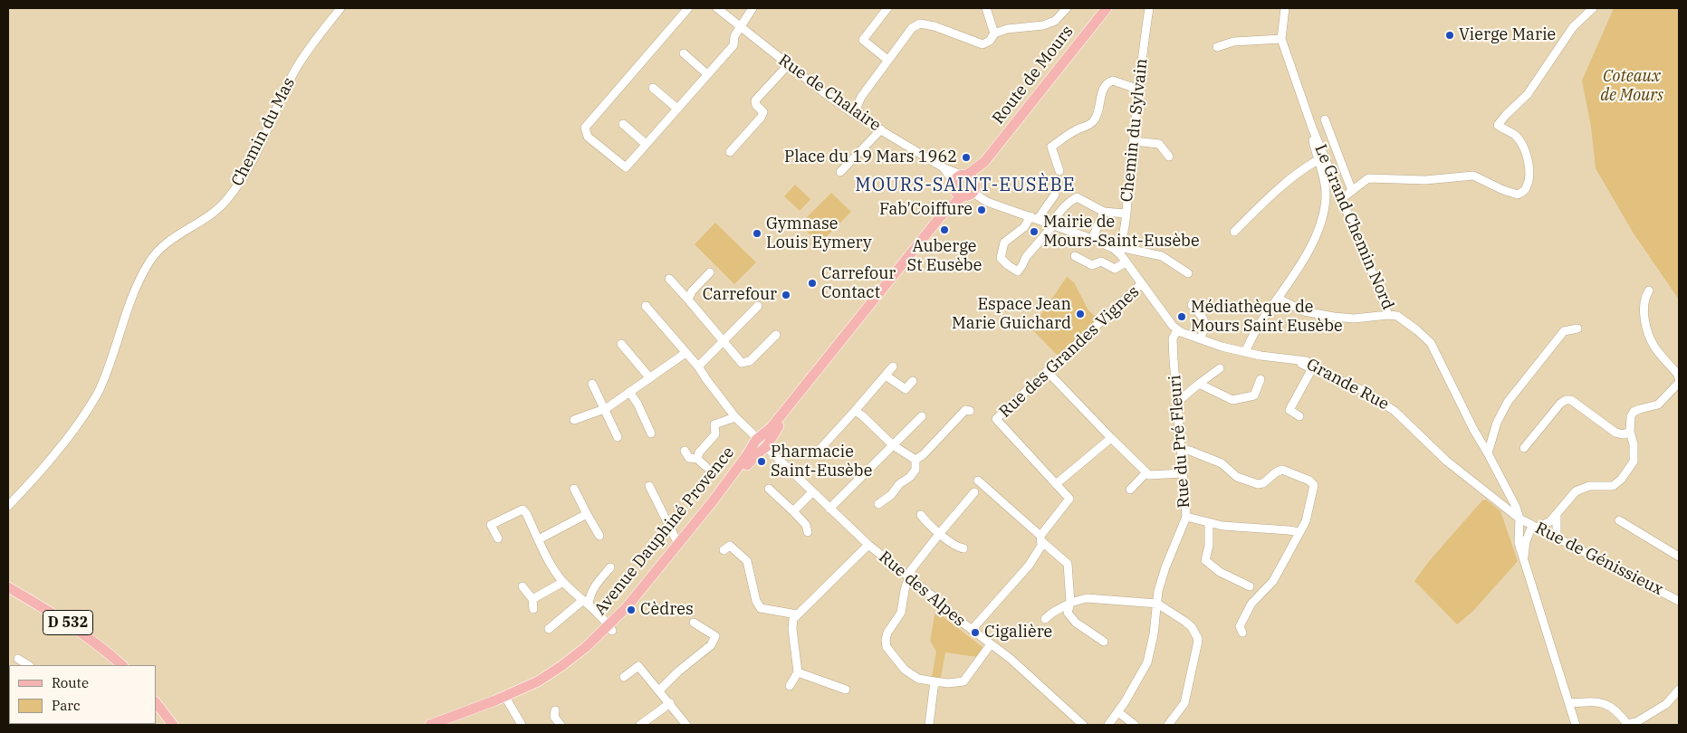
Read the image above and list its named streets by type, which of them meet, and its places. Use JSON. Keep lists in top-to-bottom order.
{
  "streets": {
    "main road": ["Route de Mours", "Avenue Dauphiné Provence", "D 532"],
    "street": [
      "Rue de Chalaire",
      "Chemin du Sylvain",
      "Chemin du Mas",
      "Le Grand Chemin Nord",
      "Rue des Grandes Vignes",
      "Grande Rue",
      "Rue du Pré Fleuri",
      "Rue de Génissieux",
      "Rue des Alpes"
    ]
  },
  "crossings": [
    ["Route de Mours", "Rue de Chalaire"],
    ["Route de Mours", "Avenue Dauphiné Provence"],
    ["Rue de Chalaire", "Avenue Dauphiné Provence"],
    ["Le Grand Chemin Nord", "Grande Rue"],
    ["Le Grand Chemin Nord", "Rue de Génissieux"],
    ["Rue des Grandes Vignes", "Rue des Alpes"],
    ["Grande Rue", "Rue du Pré Fleuri"],
    ["Grande Rue", "Rue de Génissieux"],
    ["Avenue Dauphiné Provence", "Rue des Alpes"]
  ],
  "districts": ["MOURS-SAINT-EUSÈBE"],
  "parks": ["Coteaux de Mours"],
  "places": [
    "Vierge Marie",
    "Place du 19 Mars 1962",
    "Fab'Coiffure",
    "Auberge St Eusèbe",
    "Mairie de Mours-Saint-Eusèbe",
    "Gymnase Louis Eymery",
    "Carrefour Contact",
    "Carrefour",
    "Espace Jean Marie Guichard",
    "Médiathèque de Mours Saint Eusèbe",
    "Pharmacie Saint-Eusèbe",
    "Cèdres",
    "Cigalière"
  ],
  "legend": ["Route", "Parc"]
}
